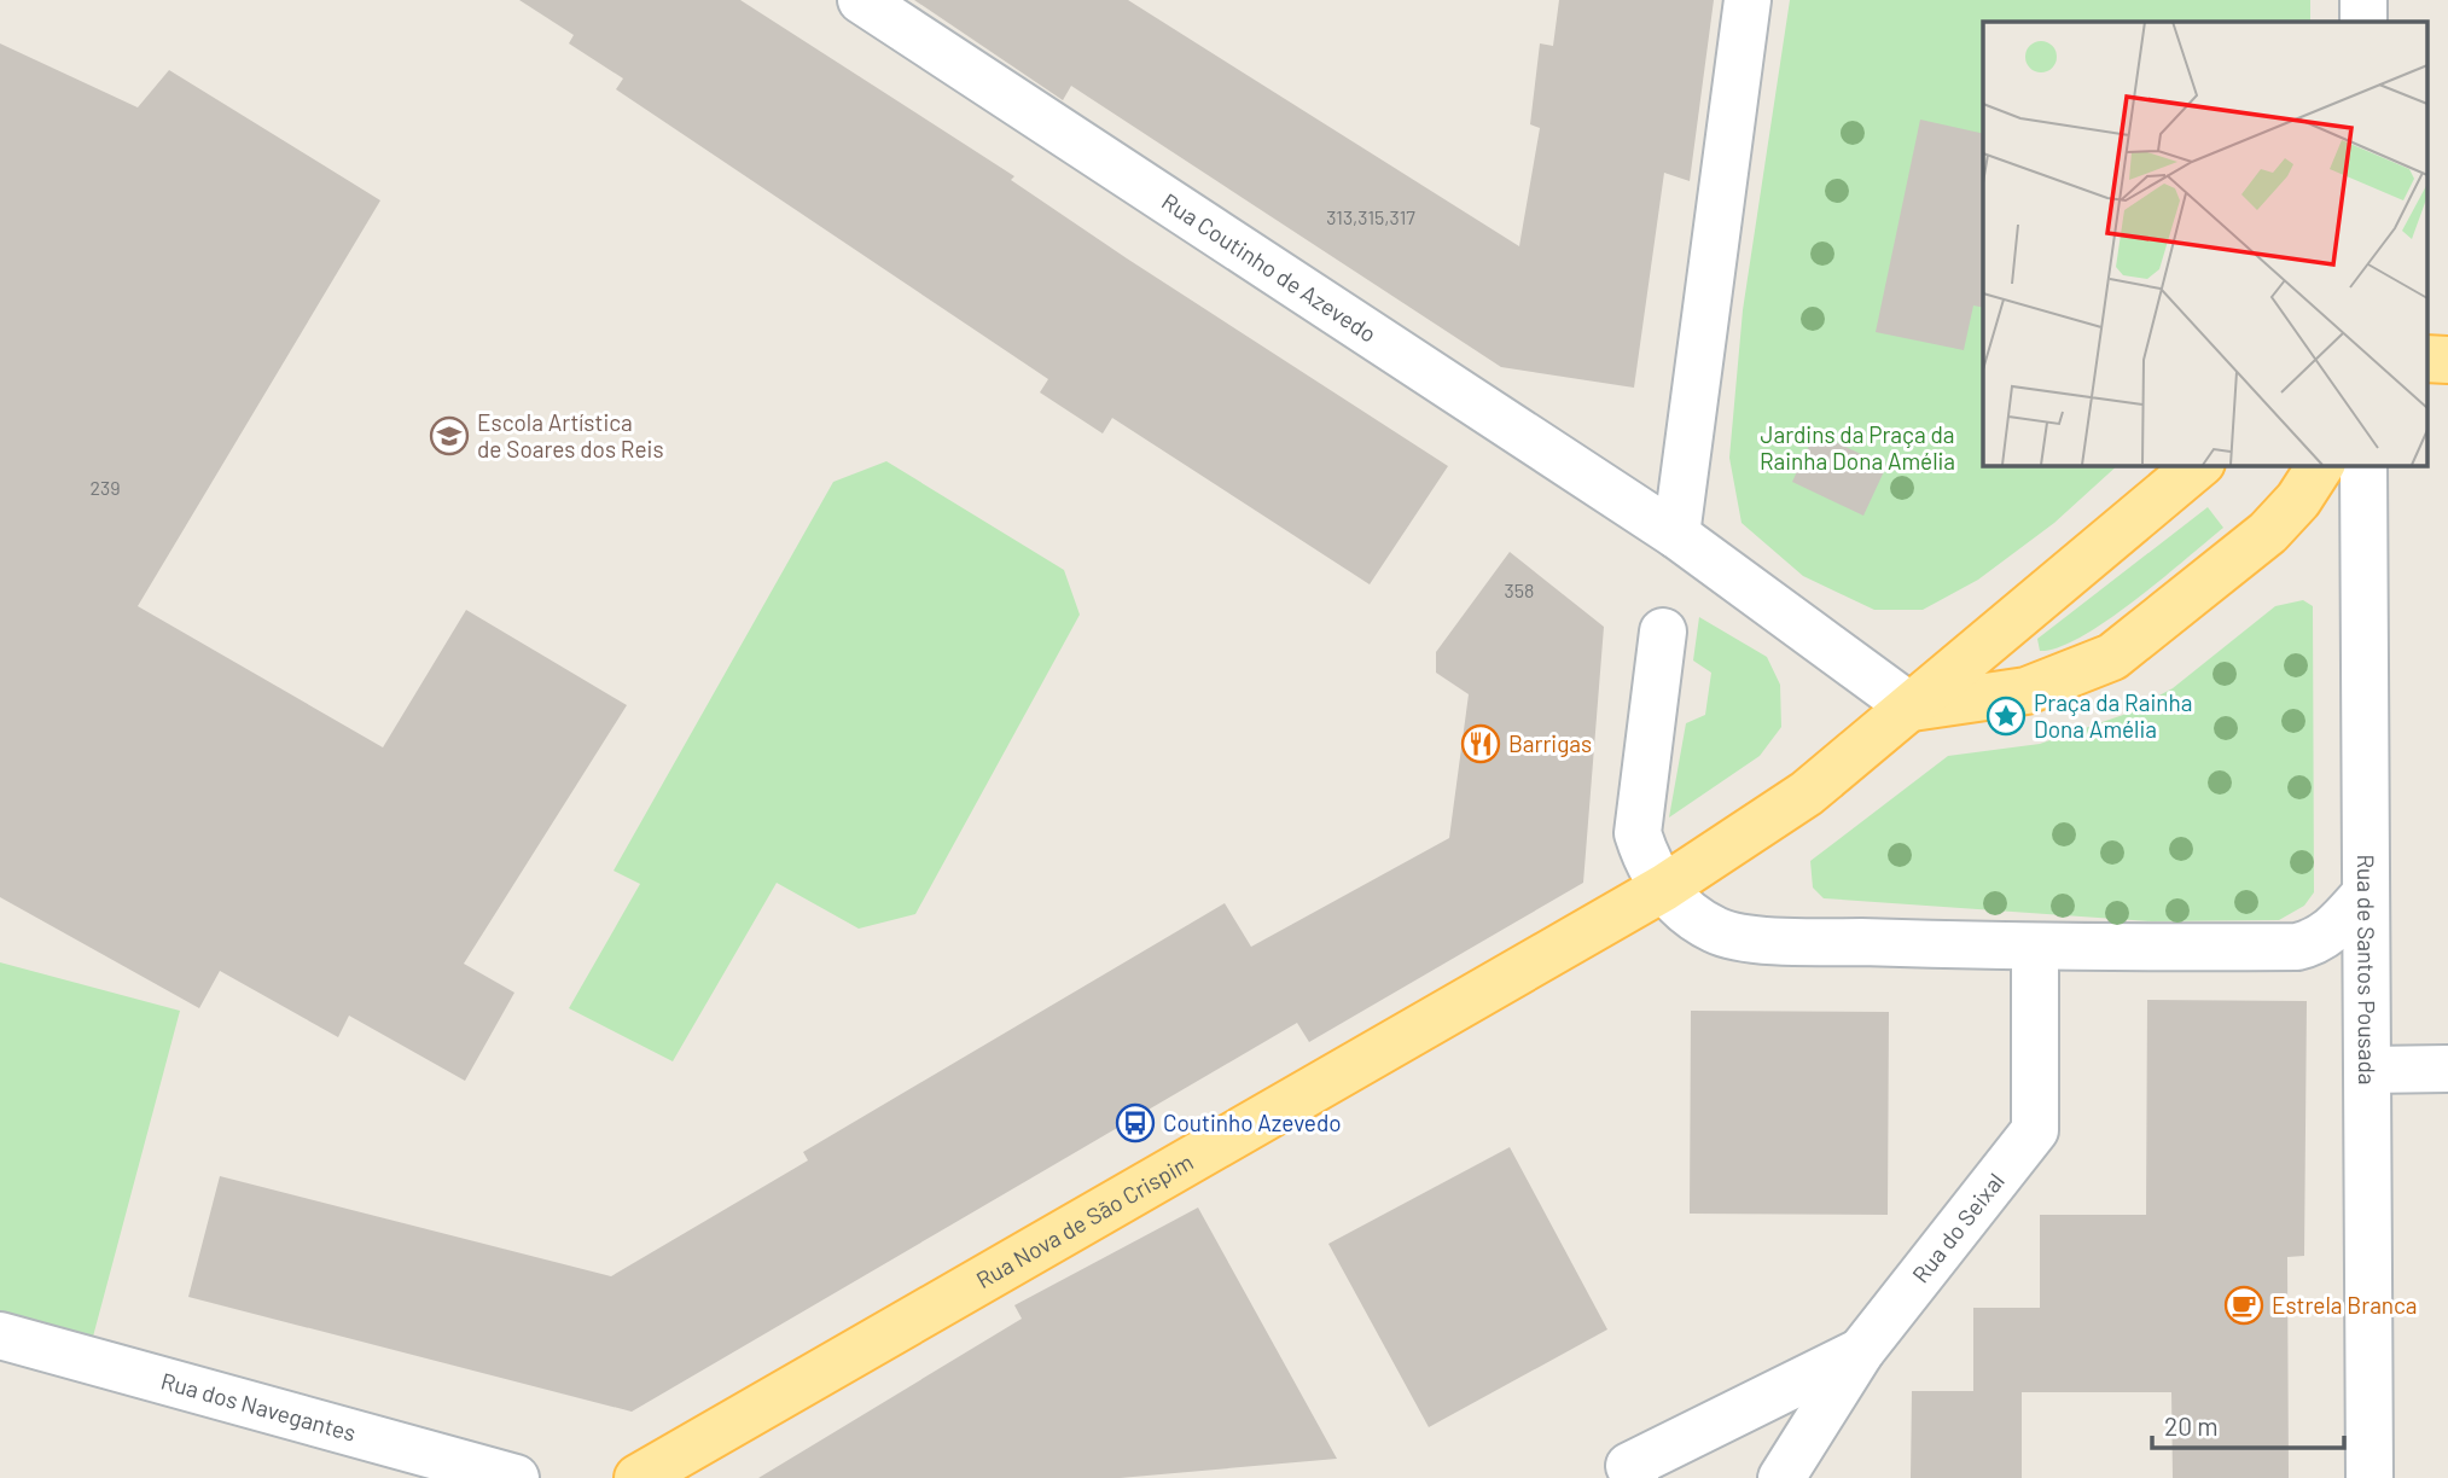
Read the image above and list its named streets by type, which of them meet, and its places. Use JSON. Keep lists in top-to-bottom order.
{
  "streets": {
    "main road": ["Rua Nova de São Crispim"],
    "street": [
      "Rua Coutinho de Azevedo",
      "Rua de Santos Pousada",
      "Rua do Seixal",
      "Rua dos Navegantes"
    ]
  },
  "parks": ["Jardins da Praça da Rainha Dona Amélia"],
  "places": {
    "school or university": ["Escola Artística de Soares dos Reis"],
    "place": ["Praça da Rainha Dona Amélia"],
    "restaurant": ["Barrigas"],
    "bus stop": ["Coutinho Azevedo"],
    "cafe": ["Estrela Branca"]
  },
  "house_numbers": ["313,315,317", "239", "358"],
  "scale_bar": "20 m"
}
